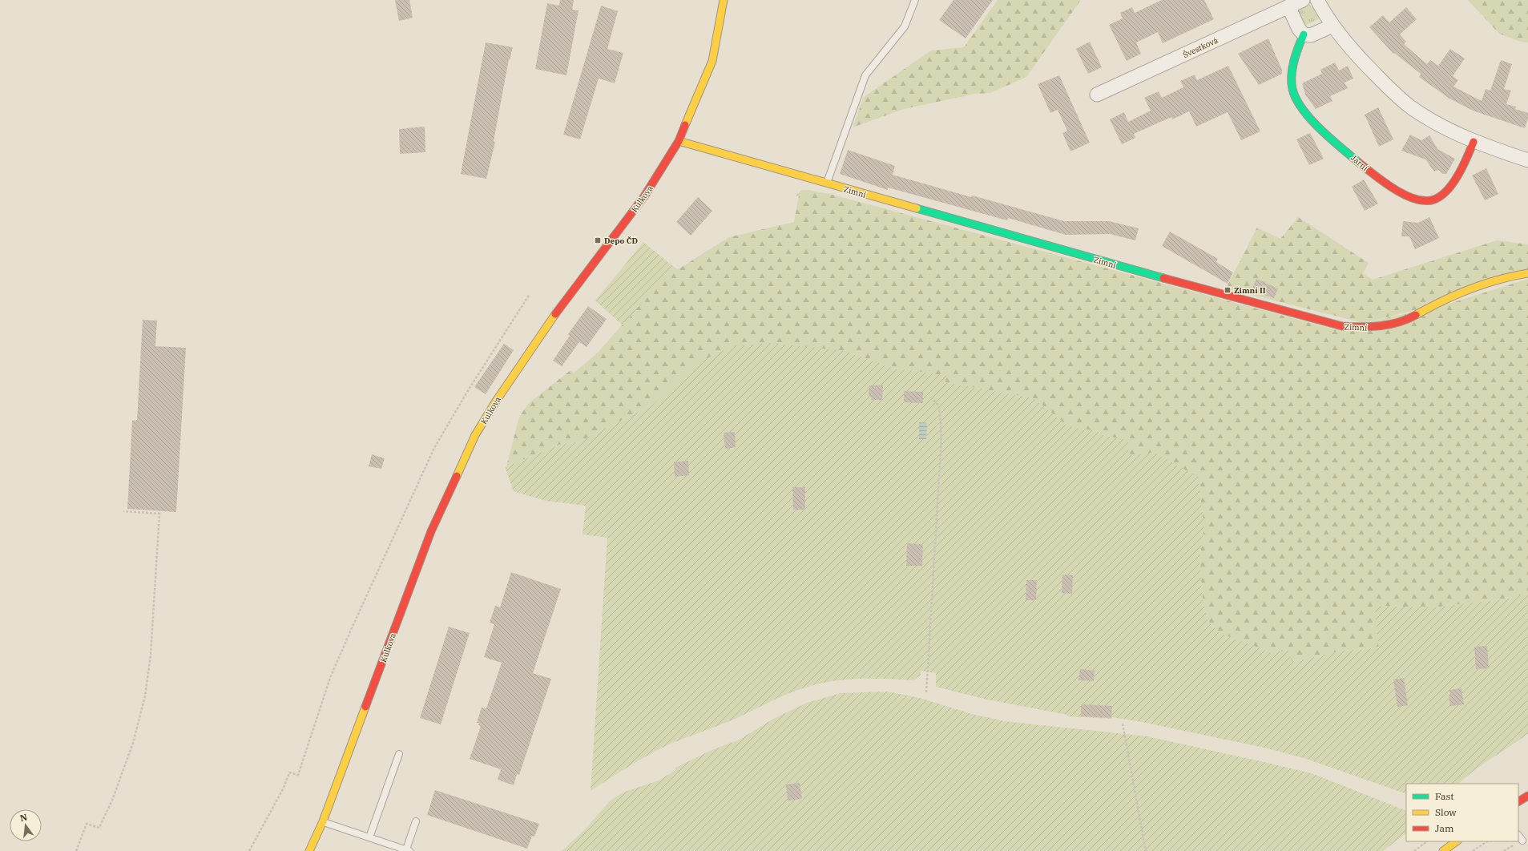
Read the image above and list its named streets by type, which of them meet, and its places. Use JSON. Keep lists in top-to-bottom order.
{
  "streets": {
    "street": [
      "Švestková",
      "Jarní",
      "Zimní",
      "Kulkova"
    ]
  },
  "crossings": [
    ["Zimní", "Kulkova"]
  ],
  "places": {
    "transit": ["Depo ČD", "Zimní II"]
  },
  "legend": ["Fast", "Slow", "Jam"],
  "north": "top"
}
